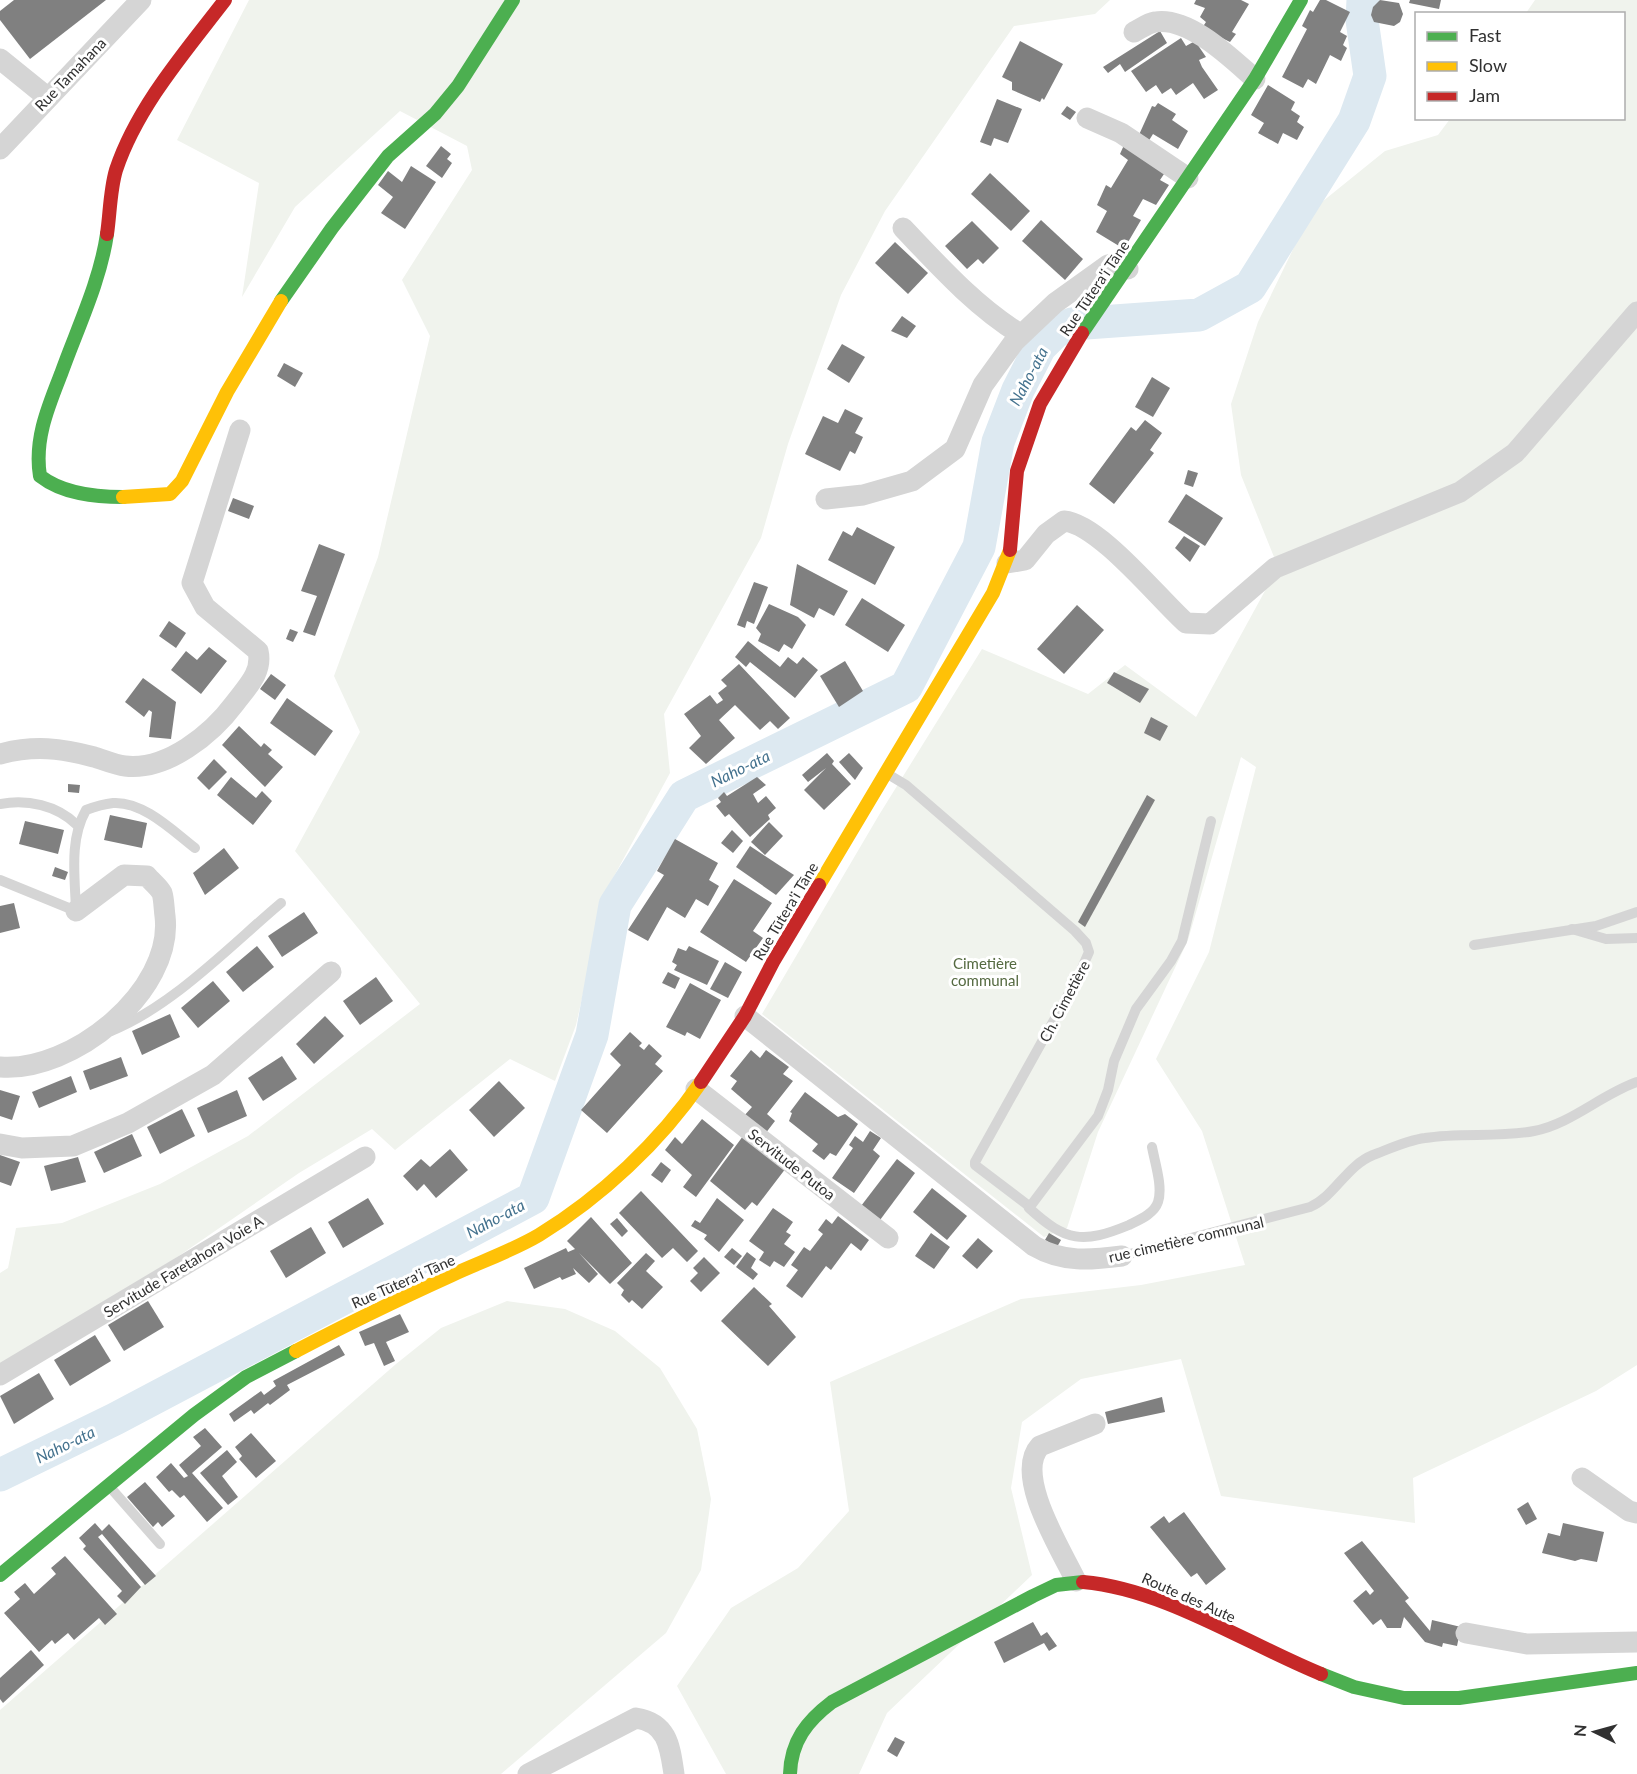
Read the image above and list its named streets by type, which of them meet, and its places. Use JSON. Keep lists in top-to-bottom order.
{
  "streets": {
    "street": [
      "Rue Tamahana",
      "Rue Tūtera'i Tāne",
      "Servitude Putoa",
      "rue cimetière communal",
      "Servitude Faretahora Voie A",
      "Route des Aute"
    ],
    "lane": ["Ch. Cimetière"]
  },
  "crossings": [
    ["Rue Tūtera'i Tāne", "Ch. Cimetière"],
    ["Rue Tūtera'i Tāne", "Servitude Putoa"],
    ["Rue Tūtera'i Tāne", "rue cimetière communal"]
  ],
  "water": ["Naho-ata"],
  "parks": ["Cimetière communal"],
  "legend": ["Fast", "Slow", "Jam"],
  "north": "left"
}
